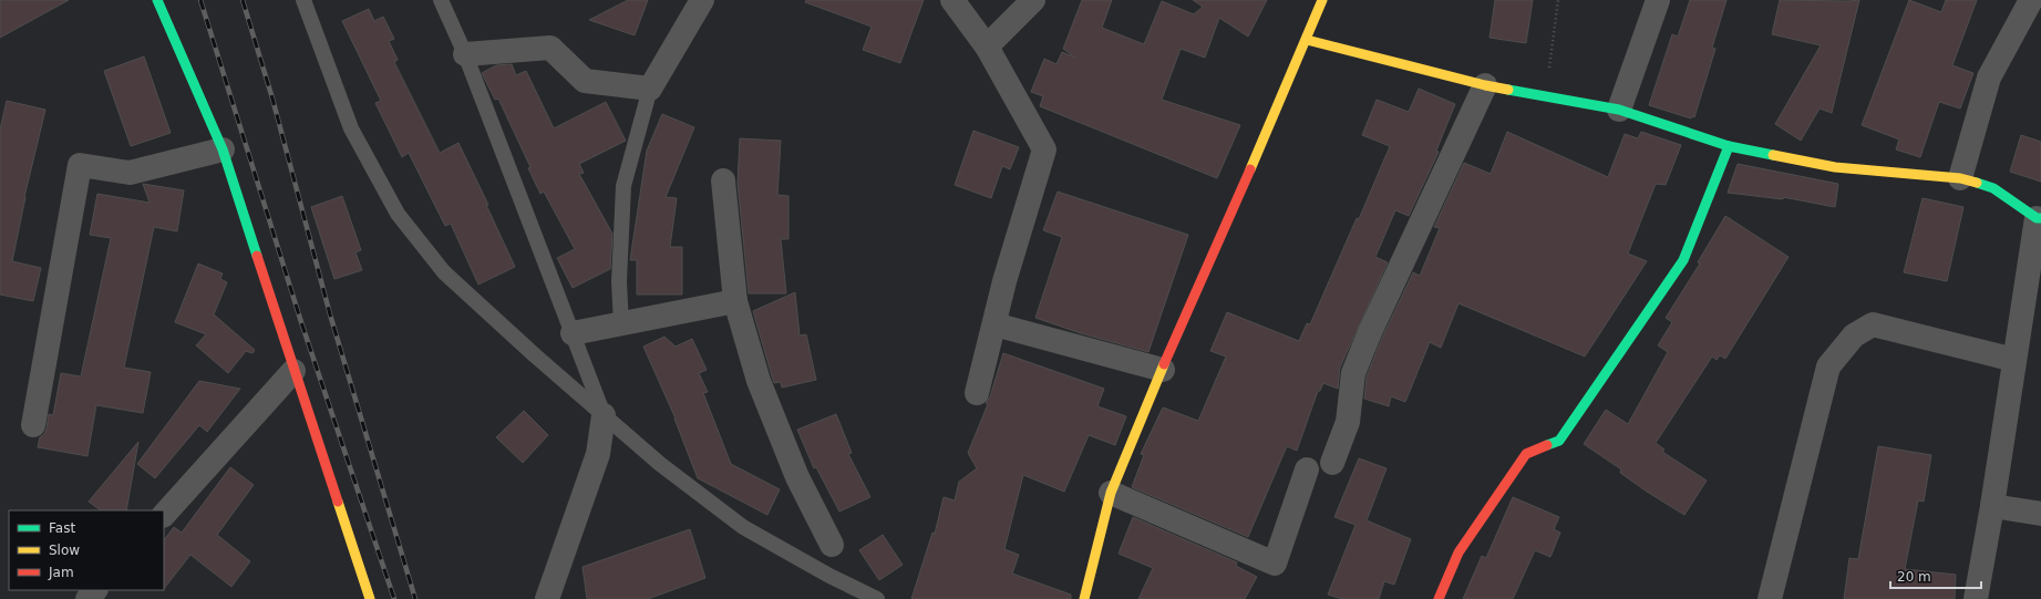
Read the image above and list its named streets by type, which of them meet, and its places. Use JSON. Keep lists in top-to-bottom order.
{
  "legend": ["Fast", "Slow", "Jam"],
  "scale_bar": "20 m"
}
